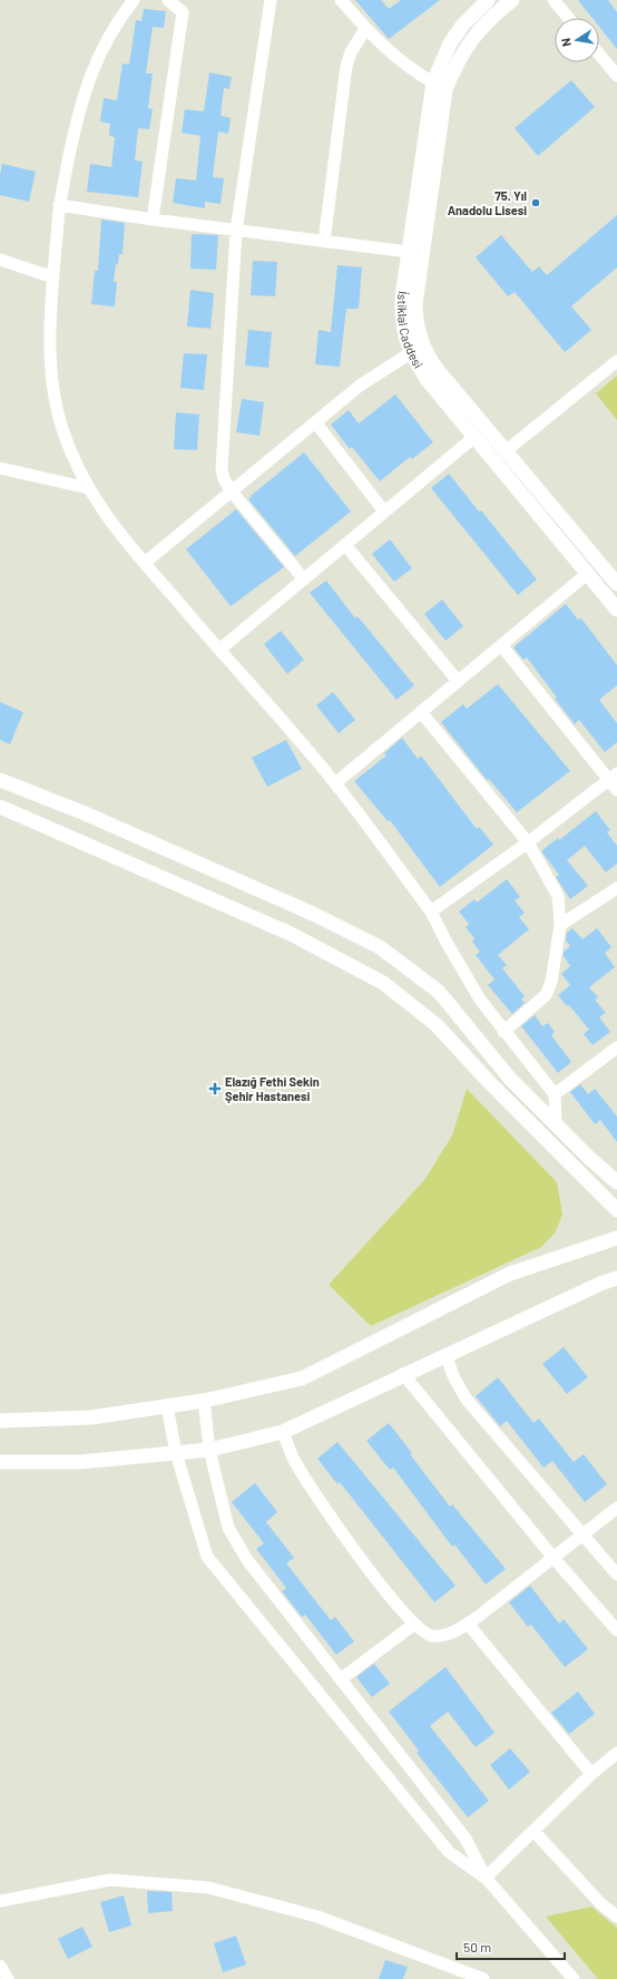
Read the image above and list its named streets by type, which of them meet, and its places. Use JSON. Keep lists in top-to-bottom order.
{
  "streets": {
    "street": ["İstiklal Caddesi"]
  },
  "places": {
    "other": ["75. Yıl Anadolu Lisesi"],
    "health": ["Elazığ Fethi Sekin Şehir Hastanesi"]
  },
  "scale_bar": "50 m",
  "north": "left"
}
